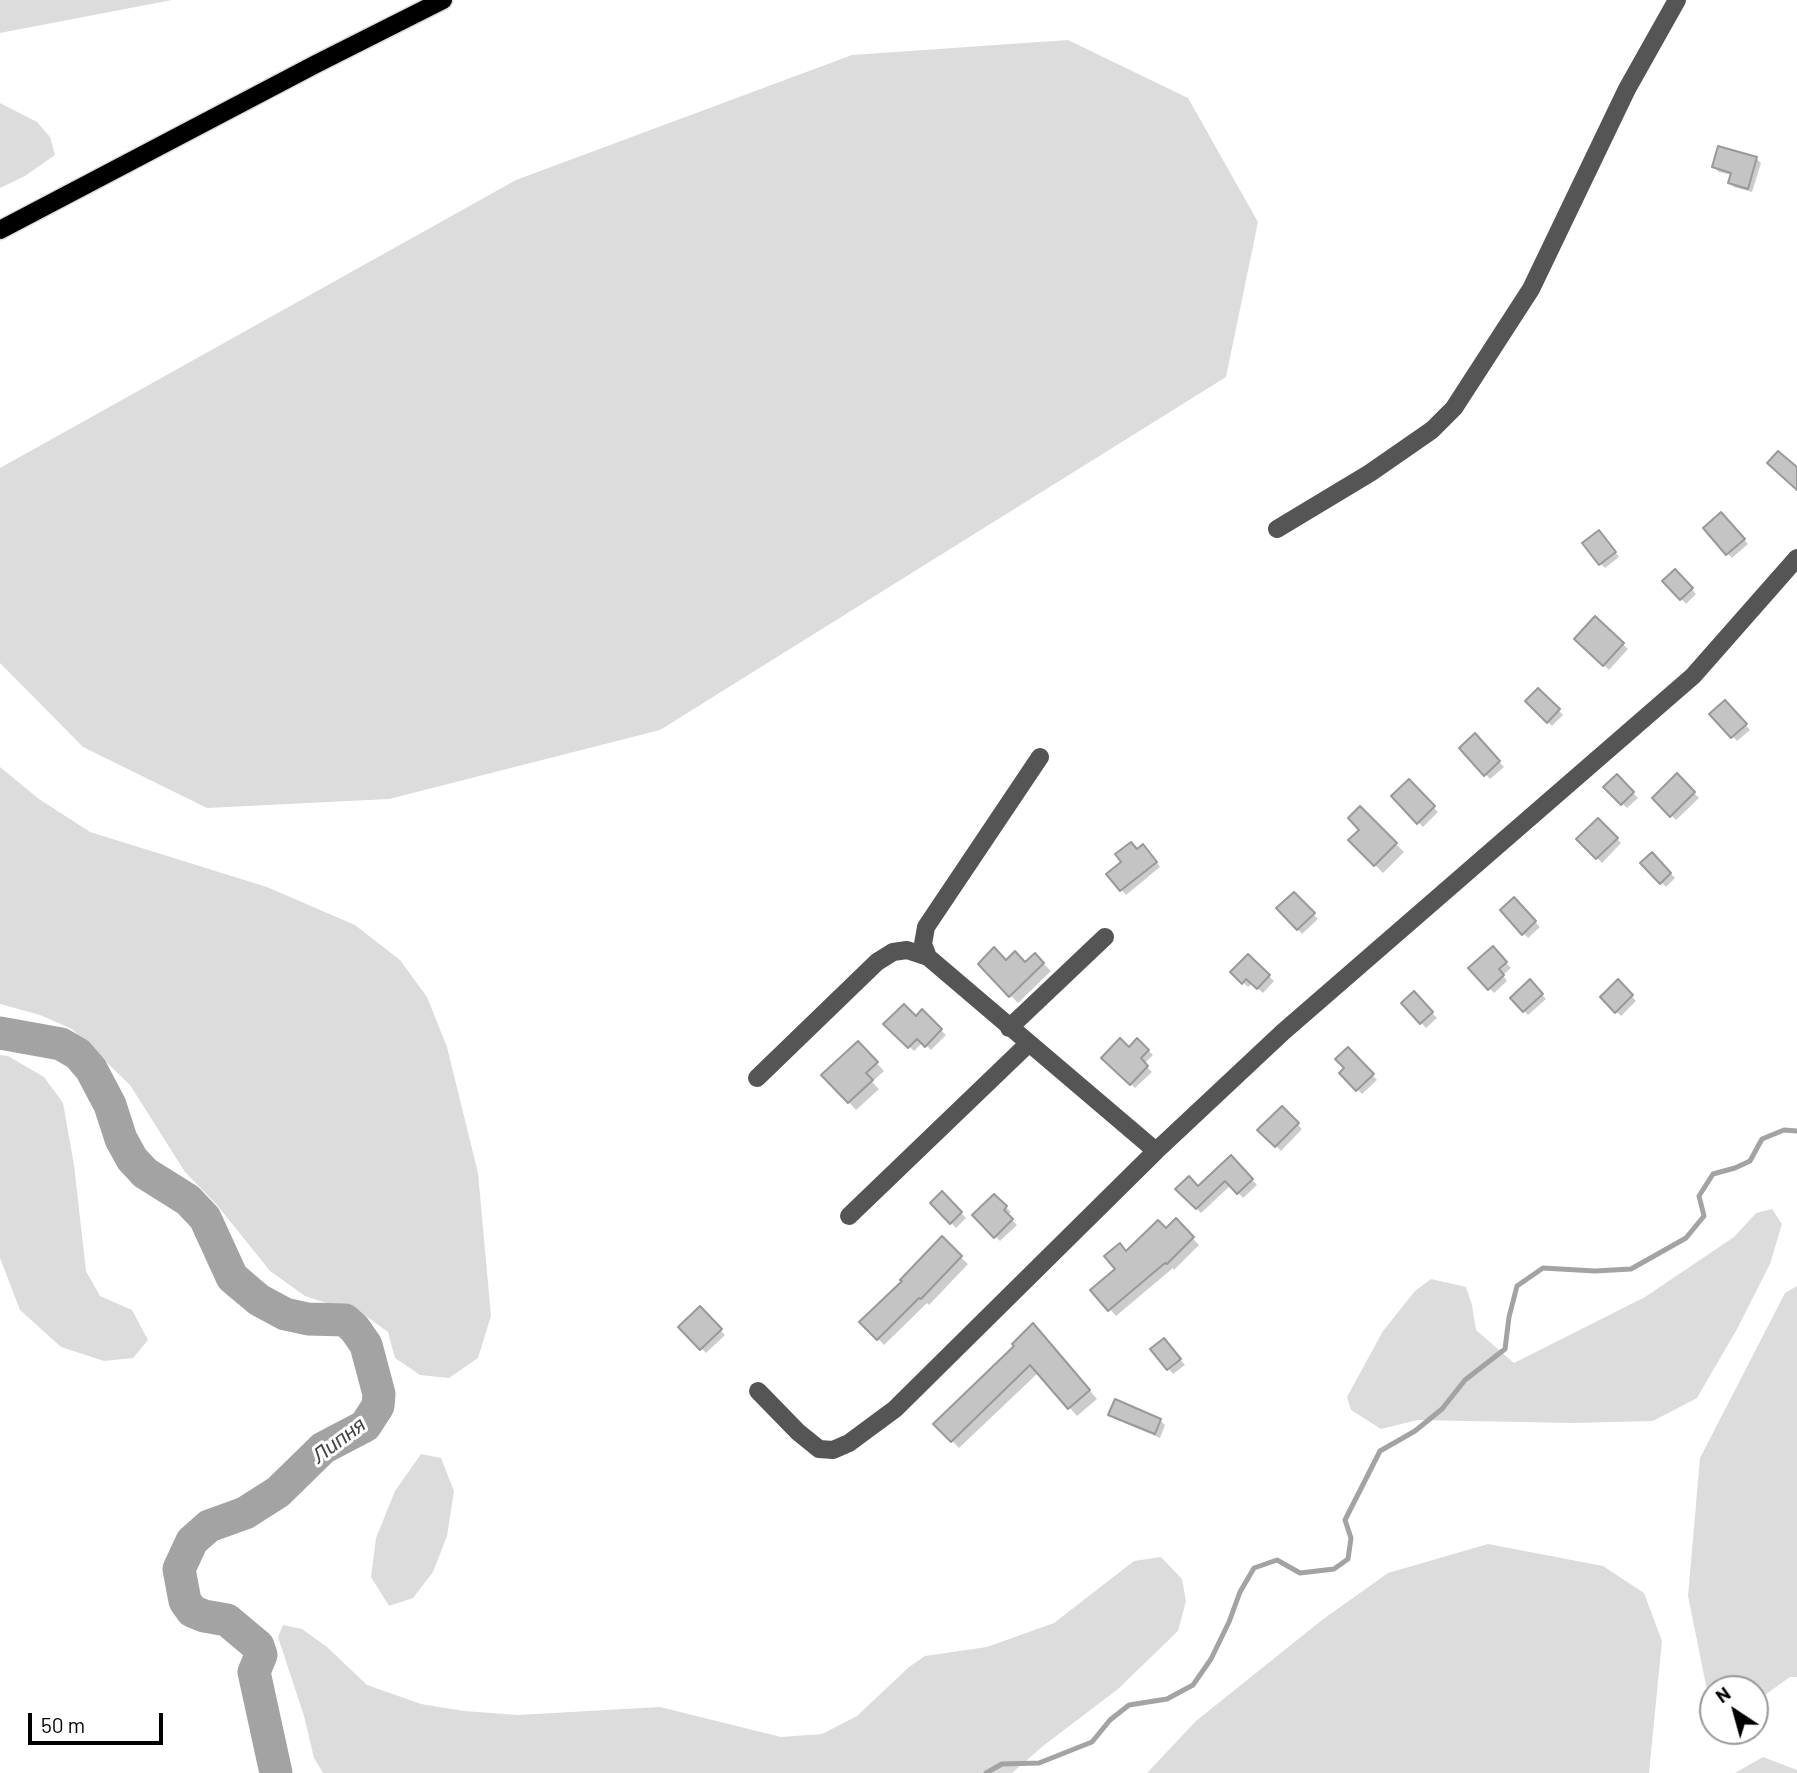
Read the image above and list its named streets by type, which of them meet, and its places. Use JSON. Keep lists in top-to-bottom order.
{
  "water": ["Липня"],
  "scale_bar": "50 m",
  "north": "top left"
}
